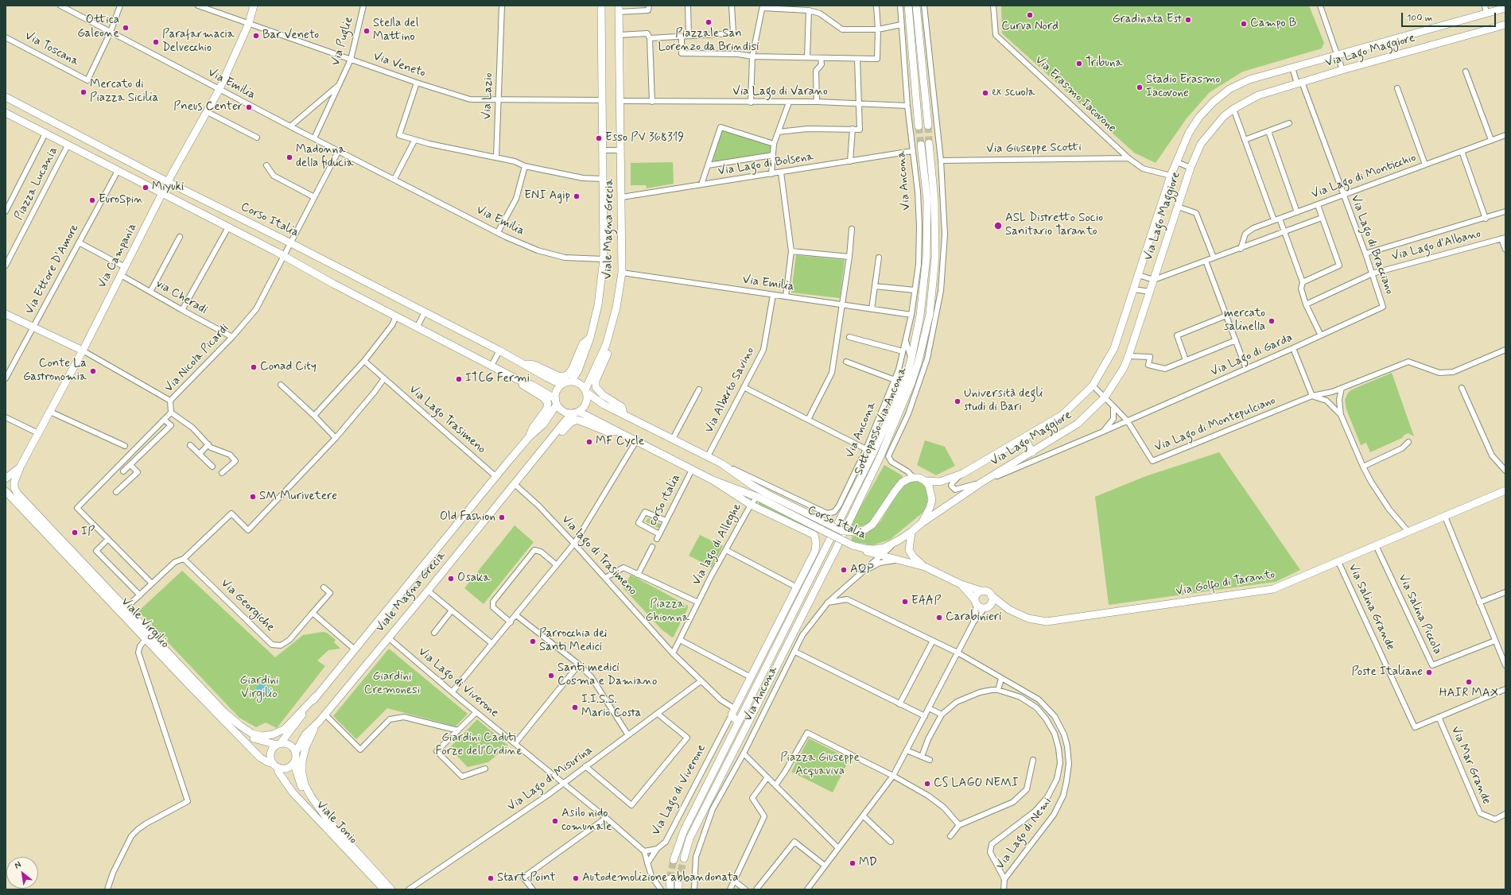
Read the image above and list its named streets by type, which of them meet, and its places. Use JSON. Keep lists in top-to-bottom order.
{
  "streets": {
    "street": [
      "Via Puglie",
      "Via Toscana",
      "Via Lago Maggiore",
      "Via Veneto",
      "Via Emilia",
      "Via Lago di Varano",
      "Via Erasmo Iacovone",
      "Via Lazio",
      "Via Giuseppe Scotti",
      "Via Lago di Bolsena",
      "Via Lago di Monticchio",
      "Via Ancona",
      "Piazza Lucania",
      "Corso Italia",
      "Viale Magna Grecia",
      "Via Lago di Bracciano",
      "Via Lago d'Albano",
      "Via Campania",
      "Via Ettore D'Amore",
      "via Cheradi",
      "Via Lago di Garda",
      "Via Nicola Picardi",
      "Via Alberto Savino",
      "Via Lago Trasimeno",
      "Sottopasso Via Ancona",
      "Via Lago di Montepulciano",
      "corso italia",
      "Via lago di Alleghe",
      "Via lago di Trasimeno",
      "Via Golfo di Taranto",
      "Via Georgiche",
      "Via Salina Grande",
      "Via Salina Piccola",
      "Viale Virgilio",
      "Via Lago di Viverone",
      "Via Mar Grande",
      "Via Lago di Misurina",
      "Viale Jonio",
      "Via Lago di Nemi"
    ]
  },
  "crossings": [
    ["Via Puglie", "Via Veneto"],
    ["Via Puglie", "Via Emilia"],
    ["Via Toscana", "Via Emilia"],
    ["Via Lago Maggiore", "Via Erasmo Iacovone"],
    ["Via Lago Maggiore", "Via Lago di Monticchio"],
    ["Via Lago Maggiore", "Corso Italia"],
    ["Via Lago Maggiore", "Via Lago di Bracciano"],
    ["Via Lago Maggiore", "Via Lago di Garda"],
    ["Via Veneto", "Via Lazio"],
    ["Via Veneto", "Viale Magna Grecia"],
    ["Via Veneto", "Via Campania"],
    ["Via Emilia", "Via Ancona"],
    ["Via Emilia", "Viale Magna Grecia"],
    ["Via Emilia", "Via Campania"],
    ["Via Emilia", "Via Nicola Picardi"],
    ["Via Emilia", "Via Alberto Savino"],
    ["Via Lago di Varano", "Via Ancona"],
    ["Via Lago di Varano", "Viale Magna Grecia"],
    ["Via Erasmo Iacovone", "Via Giuseppe Scotti"],
    ["Via Lago di Bolsena", "Via Ancona"],
    ["Via Lago di Bolsena", "Viale Magna Grecia"],
    ["Via Lago di Monticchio", "Via Lago di Bracciano"],
    ["Via Ancona", "Corso Italia"],
    ["Via Ancona", "Sottopasso Via Ancona"],
    ["Via Ancona", "Via lago di Alleghe"],
    ["Via Ancona", "Via lago di Trasimeno"],
    ["Via Ancona", "Via Lago di Viverone"],
    ["Via Ancona", "Via Lago di Nemi"],
    ["Piazza Lucania", "Corso Italia"],
    ["Corso Italia", "Viale Magna Grecia"],
    ["Corso Italia", "Via Campania"],
    ["Corso Italia", "Via Ettore D'Amore"],
    ["Corso Italia", "Via Nicola Picardi"],
    ["Corso Italia", "Via Alberto Savino"],
    ["Corso Italia", "corso italia"],
    ["Corso Italia", "Via lago di Alleghe"],
    ["Viale Magna Grecia", "Via Lago Trasimeno"],
    ["Viale Magna Grecia", "Via lago di Trasimeno"],
    ["Viale Magna Grecia", "Viale Virgilio"],
    ["Viale Magna Grecia", "Via Lago di Viverone"],
    ["Viale Magna Grecia", "Viale Jonio"],
    ["Via Lago di Bracciano", "Via Lago d'Albano"],
    ["Via Lago di Bracciano", "Via Lago di Garda"],
    ["Via Campania", "via Cheradi"],
    ["Via Campania", "Viale Virgilio"],
    ["via Cheradi", "Via Nicola Picardi"],
    ["Via Lago di Garda", "Via Lago di Montepulciano"],
    ["Via lago di Trasimeno", "Via Lago di Viverone"],
    ["Via lago di Trasimeno", "Via Lago di Misurina"],
    ["Via Golfo di Taranto", "Via Salina Grande"],
    ["Via Golfo di Taranto", "Via Salina Piccola"],
    ["Via Salina Grande", "Via Mar Grande"],
    ["Viale Virgilio", "Viale Jonio"],
    ["Via Lago di Viverone", "Via Lago di Misurina"]
  ],
  "parks": [
    "Piazza Ghionna",
    "Giardini Cremonesi",
    "Giardini Virgilio",
    "Giardini Caduti Forze dell'Ordine",
    "Piazza Giuseppe Acquaviva"
  ],
  "places": [
    "Curva Nord",
    "Gradinata Est",
    "Piazzale San Lorenzo da Brindisi",
    "Campo B",
    "Ottica Galeone",
    "Stella del Mattino",
    "Bar Veneto",
    "Parafarmacia Delvecchio",
    "Tribuna",
    "Stadio Erasmo Iacovone",
    "Mercato di Piazza Sicilia",
    "ex scuola",
    "Pneus Center",
    "Esso PV 368319",
    "Madonna della fiducia",
    "Miyuki",
    "ENI Agip",
    "EuroSpin",
    "ASL Distretto Socio Sanitario Taranto",
    "mercato salinella",
    "Conad City",
    "Conte La Gastronomia",
    "ITCG Fermi",
    "Università degli studi di Bari",
    "MF Cycle",
    "SM Murivetere",
    "Old Fashion",
    "IP",
    "AQP",
    "Osaka",
    "EAAP",
    "Carabinieri",
    "Parrocchia dei Santi Medici",
    "Poste Italiane",
    "Santi medici Cosma e Damiano",
    "HAIR MAX",
    "I.I.S.S. Mario Costa",
    "CS LAGO NEMI",
    "Asilo nido comunale",
    "MD",
    "Start Point",
    "Autodemolizione abbandonata"
  ],
  "scale_bar": "100 m",
  "north": "top left"
}
